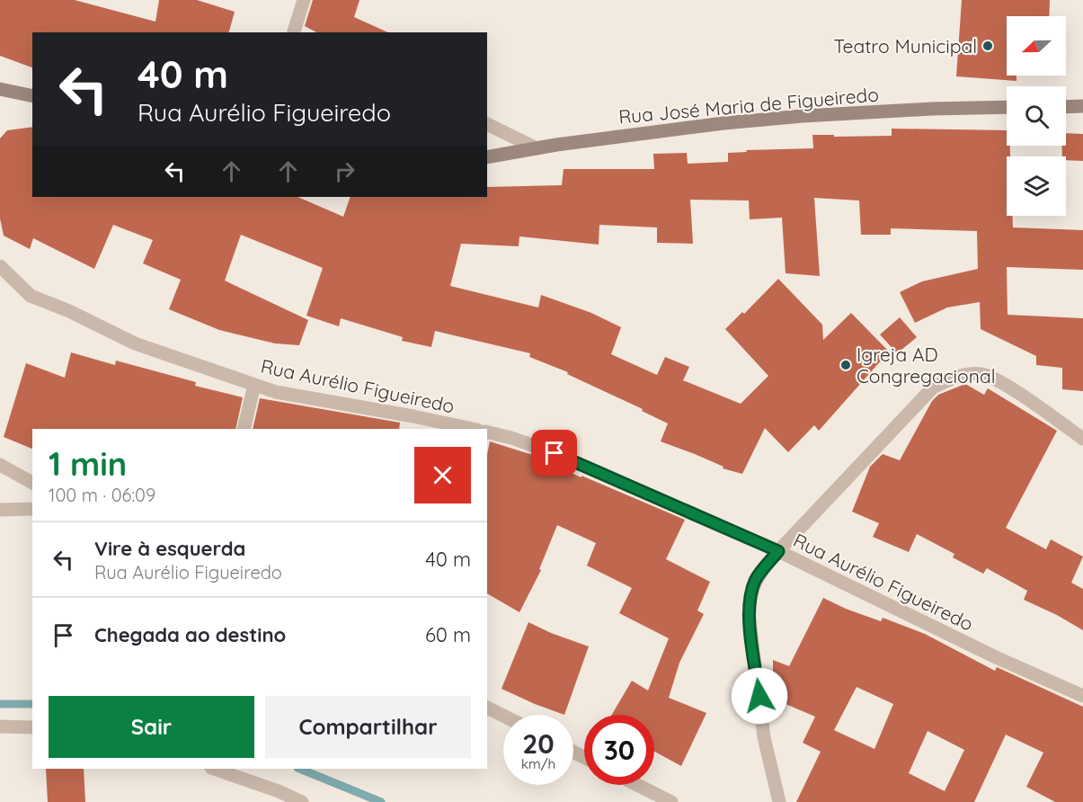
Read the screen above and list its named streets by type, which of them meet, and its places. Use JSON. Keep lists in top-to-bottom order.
{
  "streets": {
    "main road": ["Rua José Maria de Figueiredo"],
    "street": ["Rua Aurélio Figueiredo"]
  },
  "places": ["Teatro Municipal", "Igreja AD Congregacional"],
  "north": "left",
  "page": {
    "turn": ["40 m", "Rua Aurélio Figueiredo"],
    "heading": ["1 min", "100 m · 06:09"],
    "list": [
      {
        "name": "Vire à esquerda",
        "note": "Rua Aurélio Figueiredo",
        "value": "40 m"
      },
      {
        "name": "Chegada ao destino",
        "value": "60 m"
      }
    ],
    "buttons": ["Sair", "Compartilhar"],
    "speed": "20 km/h",
    "limit": "30"
  }
}
